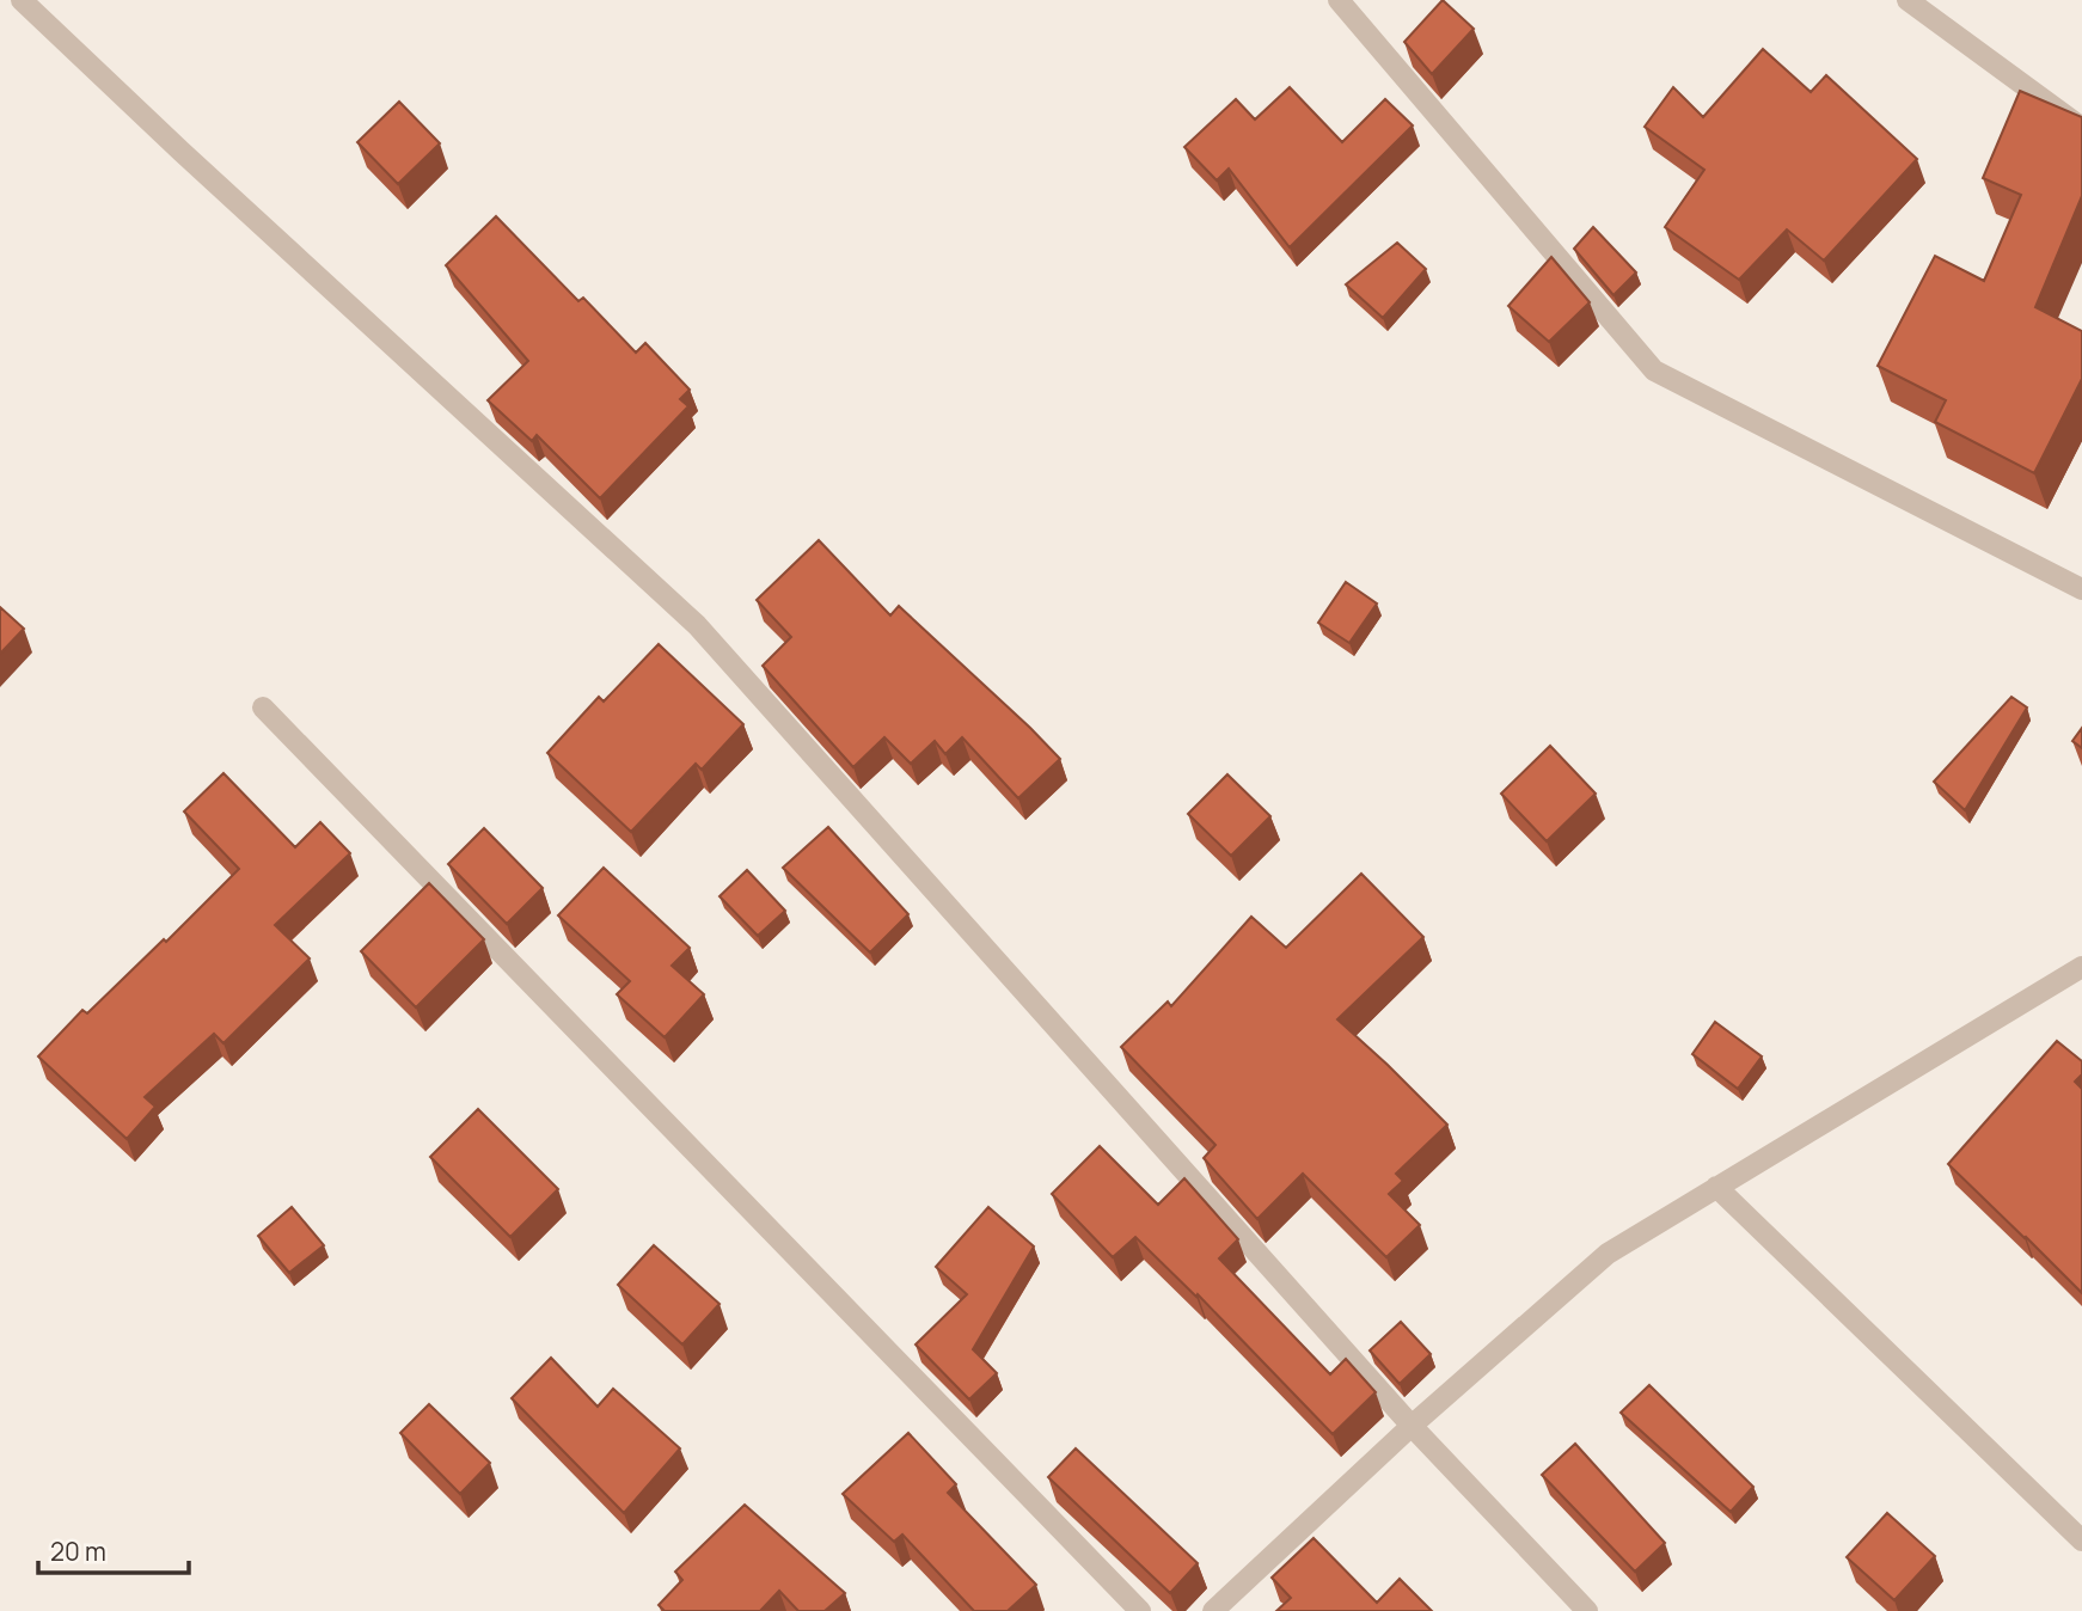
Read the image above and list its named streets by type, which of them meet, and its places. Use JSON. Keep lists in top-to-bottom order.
{
  "scale_bar": "20 m"
}
